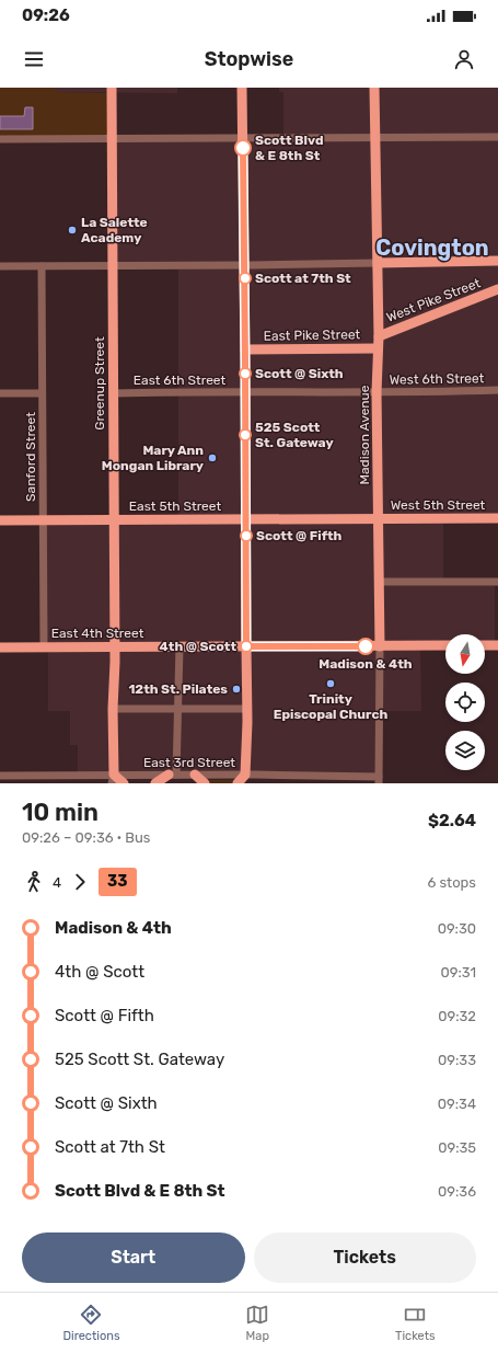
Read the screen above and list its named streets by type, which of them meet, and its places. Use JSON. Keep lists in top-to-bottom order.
{
  "streets": {
    "main road": [
      "West Pike Street",
      "East Pike Street",
      "Greenup Street",
      "Madison Avenue",
      "West 5th Street",
      "East 5th Street",
      "East 4th Street"
    ],
    "street": [
      "West 6th Street",
      "East 6th Street",
      "Sanford Street",
      "East 3rd Street"
    ]
  },
  "crossings": [
    ["West Pike Street", "Madison Avenue"],
    ["East Pike Street", "Madison Avenue"],
    ["West 6th Street", "East 6th Street"],
    ["West 6th Street", "Madison Avenue"],
    ["East 6th Street", "Greenup Street"],
    ["East 6th Street", "Madison Avenue"],
    ["Greenup Street", "East 5th Street"],
    ["Greenup Street", "East 4th Street"],
    ["Greenup Street", "East 3rd Street"],
    ["Madison Avenue", "West 5th Street"],
    ["Madison Avenue", "East 5th Street"],
    ["Madison Avenue", "East 4th Street"],
    ["Madison Avenue", "East 3rd Street"],
    ["Sanford Street", "East 5th Street"],
    ["Sanford Street", "East 4th Street"],
    ["West 5th Street", "East 5th Street"]
  ],
  "districts": ["Covington"],
  "places": [
    "Scott Blvd & E 8th St",
    "La Salette Academy",
    "Scott at 7th St",
    "Scott @ Sixth",
    "525 Scott St. Gateway",
    "Mary Ann Mongan Library",
    "Scott @ Fifth",
    "4th @ Scott",
    "Madison & 4th",
    "Trinity Episcopal Church",
    "12th St. Pilates"
  ],
  "lines": ["bus line 33"],
  "north": "bottom",
  "page": {
    "status": "09:26",
    "header": "Stopwise",
    "heading": ["10 min", "09:26 – 09:36 · Bus", "$2.64"],
    "legs": ["4", "33", "6 stops"],
    "list": [
      {
        "name": "Madison & 4th",
        "value": "09:30"
      },
      {
        "name": "4th @ Scott",
        "value": "09:31"
      },
      {
        "name": "Scott @ Fifth",
        "value": "09:32"
      },
      {
        "name": "525 Scott St. Gateway",
        "value": "09:33"
      },
      {
        "name": "Scott @ Sixth",
        "value": "09:34"
      },
      {
        "name": "Scott at 7th St",
        "value": "09:35"
      },
      {
        "name": "Scott Blvd & E 8th St",
        "value": "09:36"
      }
    ],
    "buttons": ["Start", "Tickets"],
    "tabs": ["Directions", "Map", "Tickets"]
  }
}
